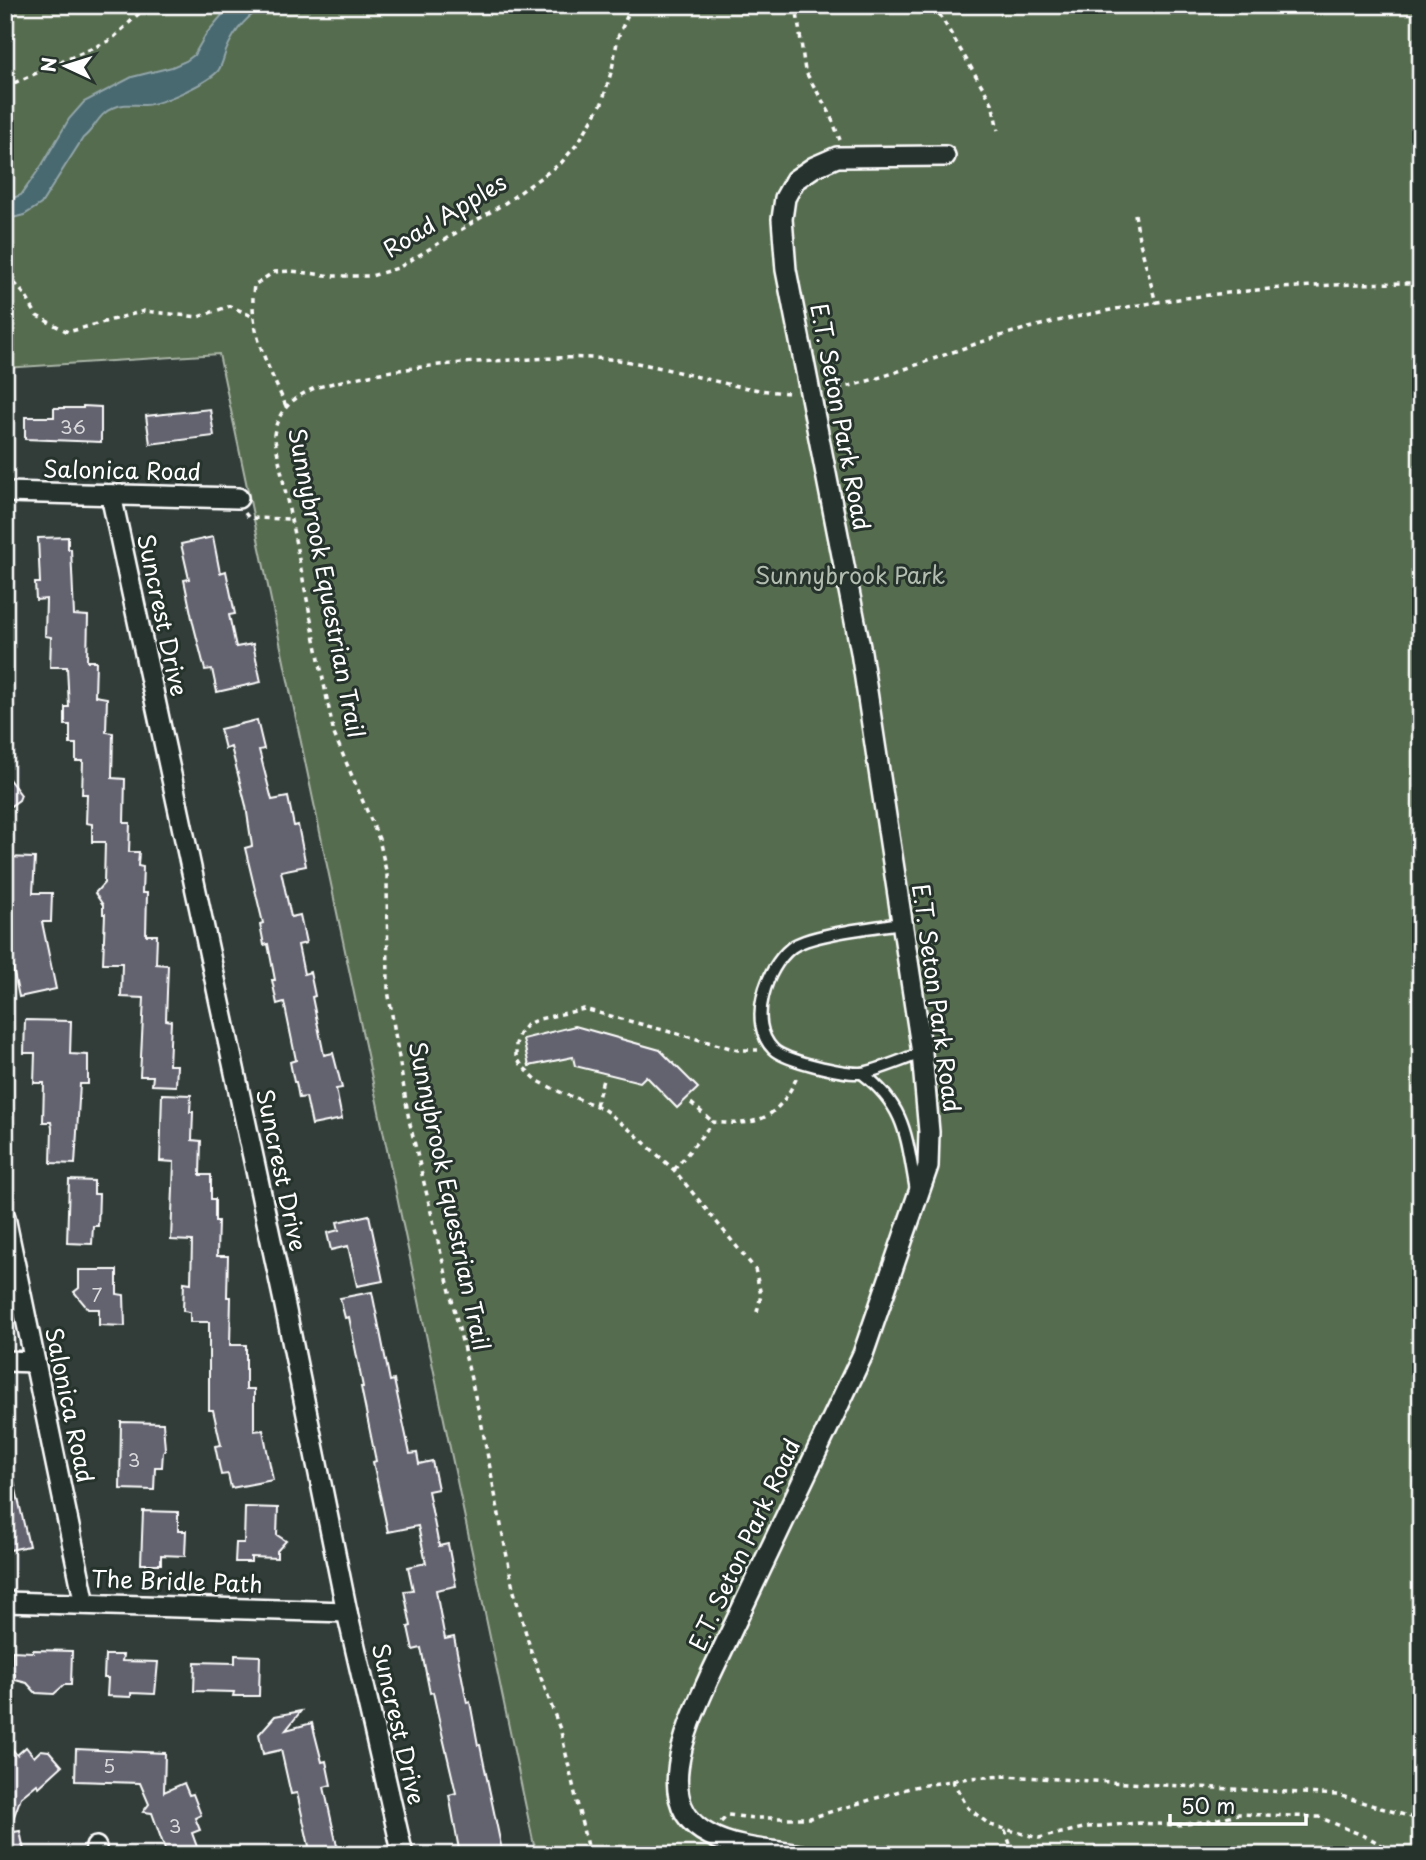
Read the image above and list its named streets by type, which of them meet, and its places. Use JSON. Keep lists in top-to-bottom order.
{
  "streets": {
    "street": [
      "E.T. Seton Park Road",
      "Salonica Road",
      "Suncrest Drive",
      "The Bridle Path"
    ],
    "path": ["Road Apples", "Sunnybrook Equestrian Trail"]
  },
  "crossings": [
    ["Road Apples", "Sunnybrook Equestrian Trail"],
    ["E.T. Seton Park Road", "Sunnybrook Equestrian Trail"],
    ["Salonica Road", "Suncrest Drive"],
    ["Salonica Road", "The Bridle Path"],
    ["Suncrest Drive", "The Bridle Path"]
  ],
  "parks": ["Sunnybrook Park"],
  "house_numbers": [
    "36",
    "7",
    "3",
    "5",
    "3"
  ],
  "scale_bar": "50 m",
  "north": "left"
}
